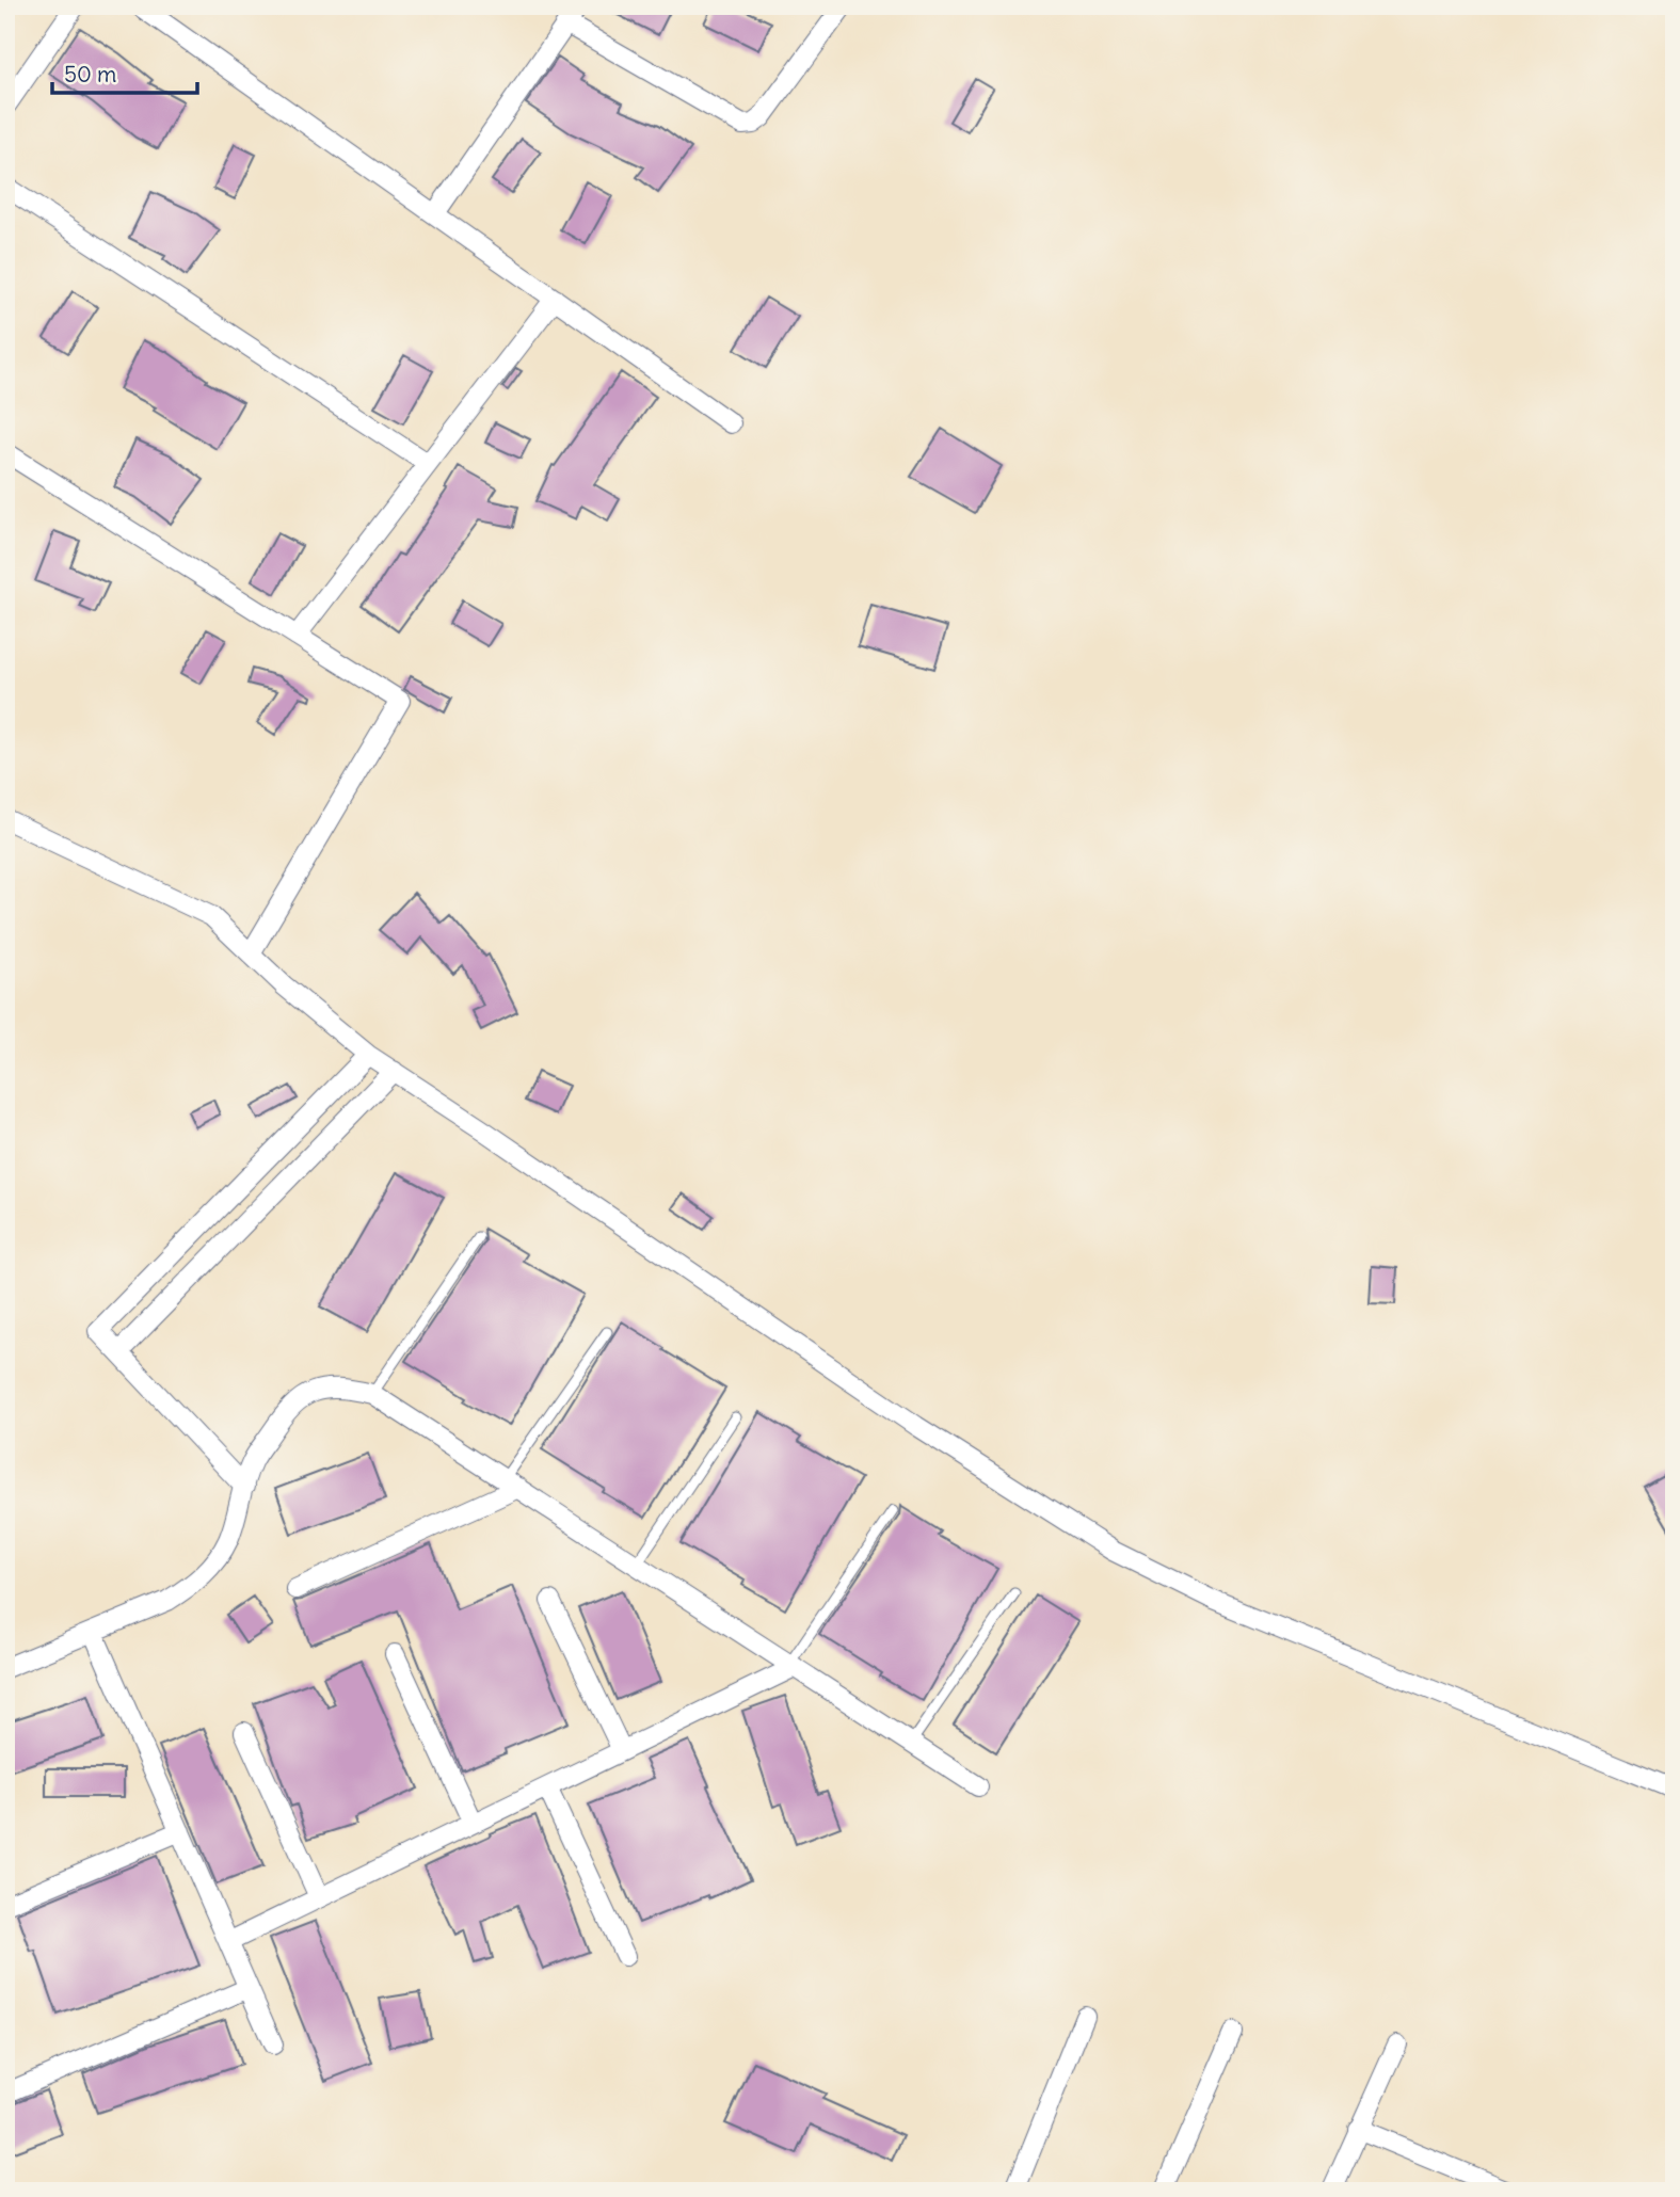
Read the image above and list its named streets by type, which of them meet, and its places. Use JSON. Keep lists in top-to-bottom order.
{
  "scale_bar": "50 m"
}
